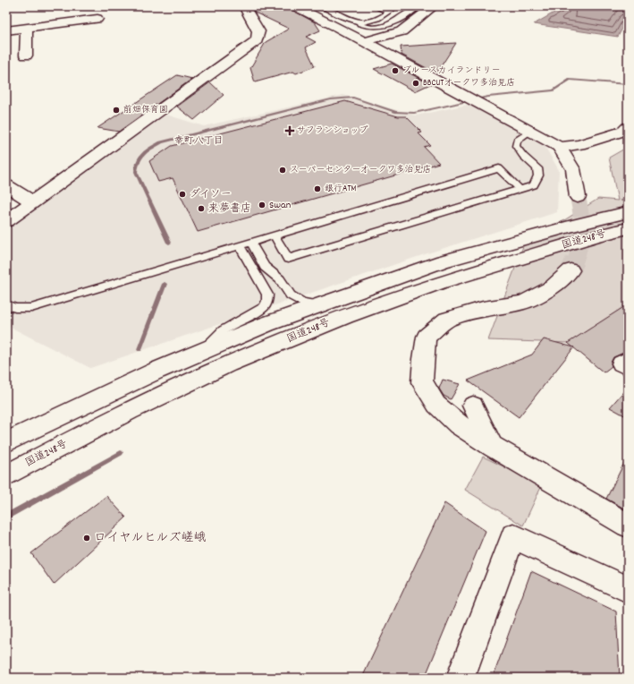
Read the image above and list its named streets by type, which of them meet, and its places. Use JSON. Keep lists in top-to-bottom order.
{
  "streets": {
    "main road": ["国道248号"]
  },
  "districts": ["幸町八丁目"],
  "places": {
    "other": [
      "ブルースカイランドリー",
      "BBCUTオークワ多治見店",
      "前畑保育園",
      "スーパーセンターオークワ多治見店",
      "銀行ATM",
      "ダイソー",
      "Swan",
      "来夢書店",
      "ロイヤルヒルズ嵯峨"
    ],
    "health": ["サフランショップ"]
  }
}
